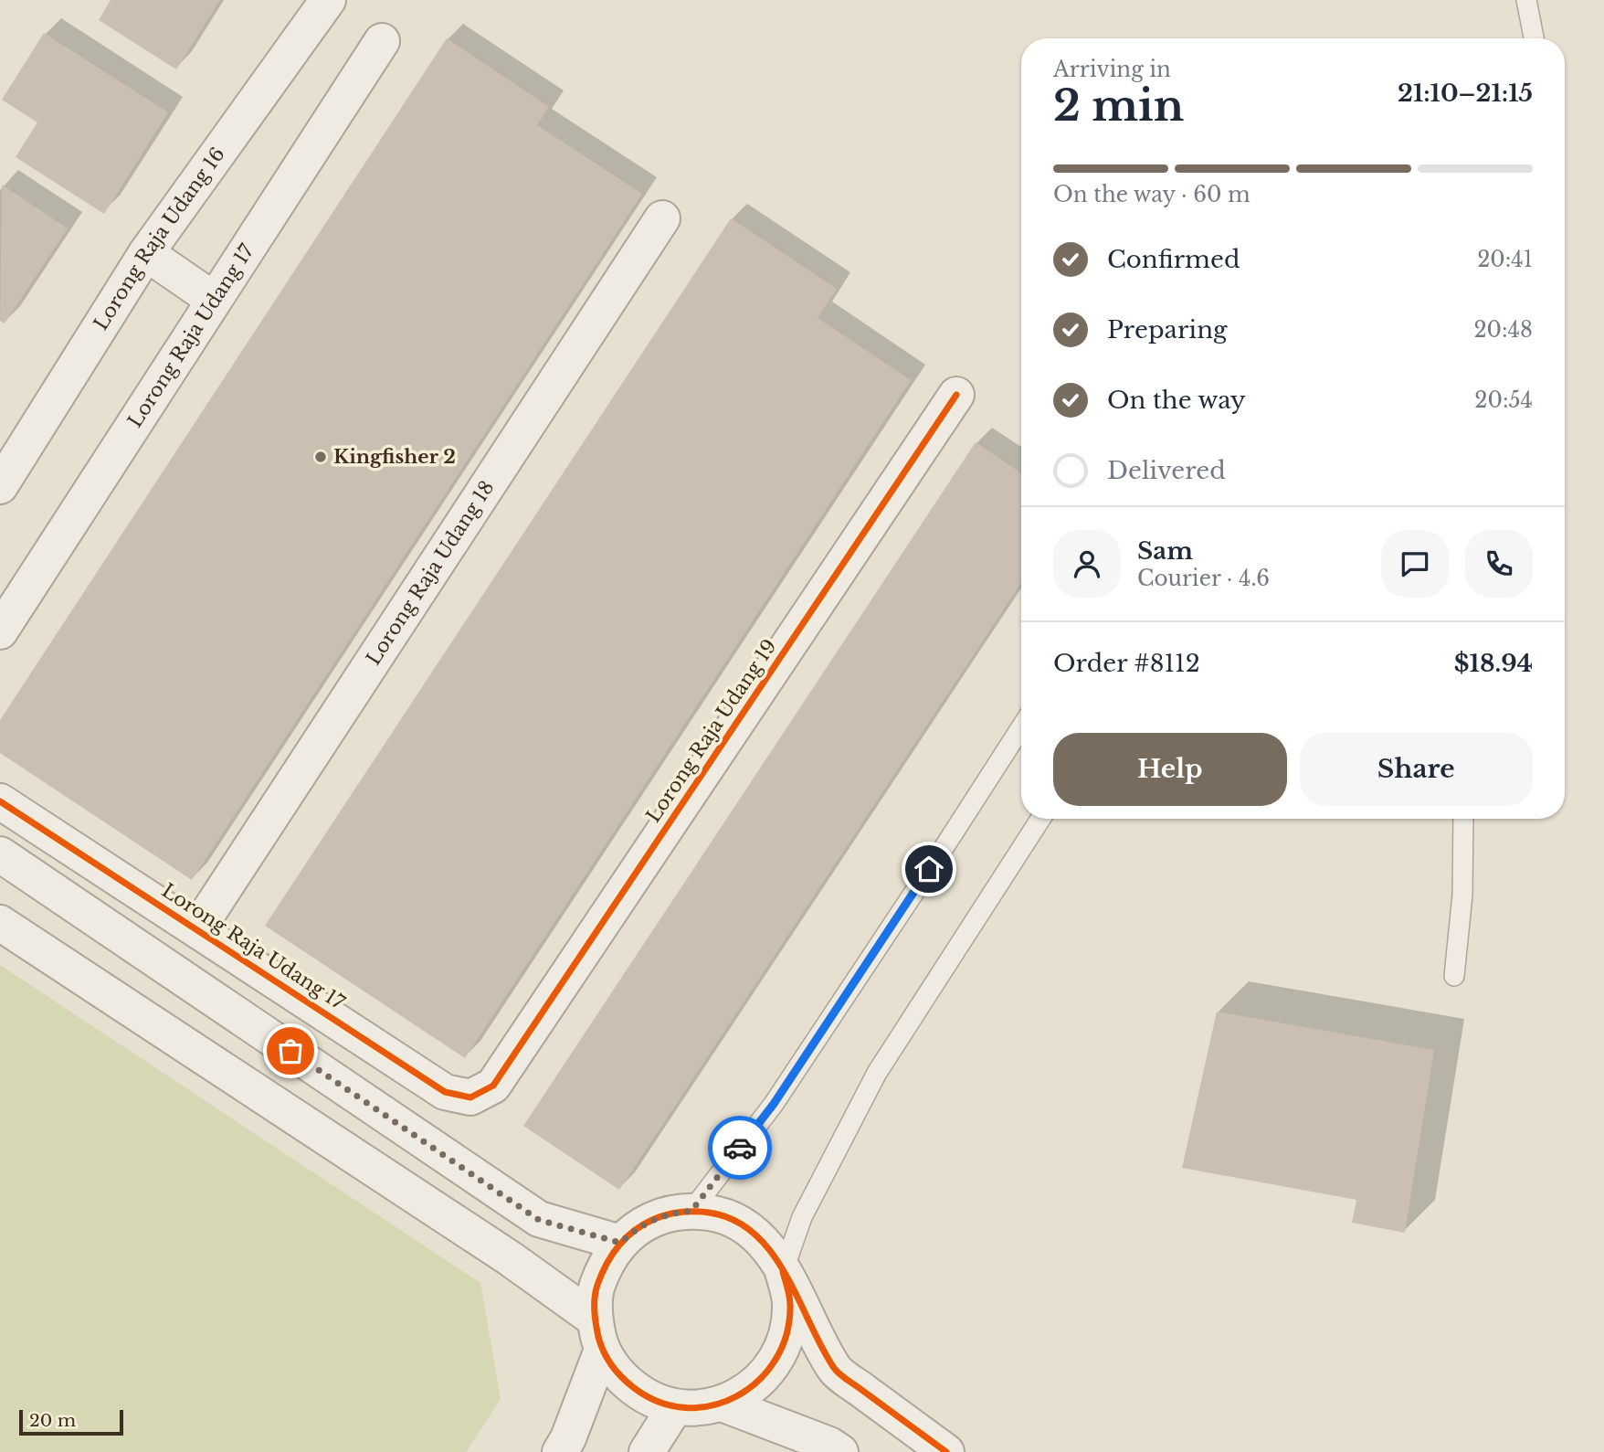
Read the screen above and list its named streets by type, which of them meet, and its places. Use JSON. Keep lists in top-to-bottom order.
{
  "streets": {
    "street": [
      "Lorong Raja Udang 16",
      "Lorong Raja Udang 17",
      "Lorong Raja Udang 18",
      "Lorong Raja Udang 19"
    ]
  },
  "crossings": [
    ["Lorong Raja Udang 17", "Lorong Raja Udang 18"],
    ["Lorong Raja Udang 17", "Lorong Raja Udang 19"]
  ],
  "places": ["Kingfisher 2"],
  "scale_bar": "20 m",
  "page": {
    "heading": ["2 min", "Arriving in", "21:10–21:15"],
    "panel": [
      "Sam",
      "Courier · 4.6",
      "Order #8112",
      "$18.94"
    ],
    "bar": "On the way · 60 m",
    "list": [
      ["Confirmed", "20:41"],
      ["Preparing", "20:48"],
      ["On the way", "20:54"],
      "Delivered"
    ],
    "buttons": ["Help", "Share"],
    "scale": "20 m"
  }
}
